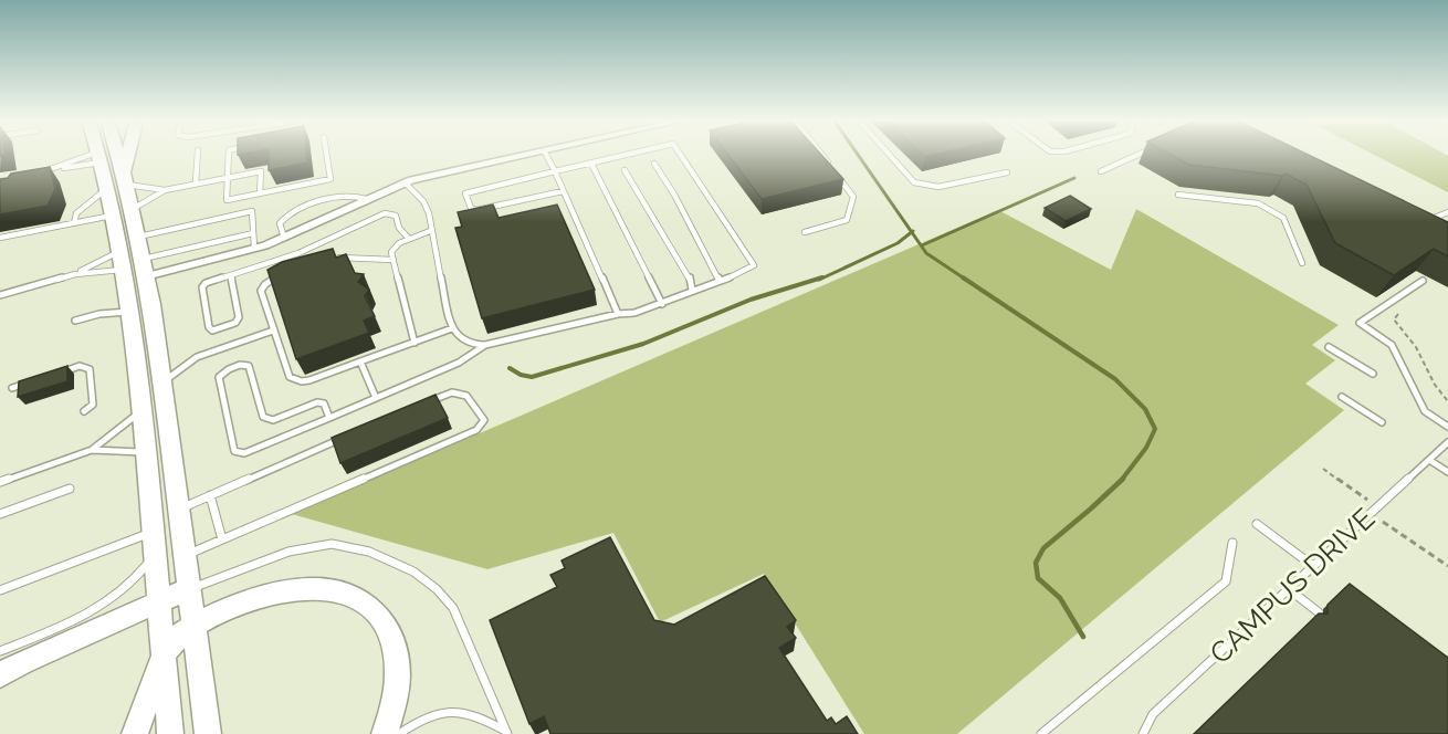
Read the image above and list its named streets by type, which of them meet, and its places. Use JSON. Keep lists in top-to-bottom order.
{
  "streets": {
    "lane": ["CAMPUS DRIVE"]
  }
}
